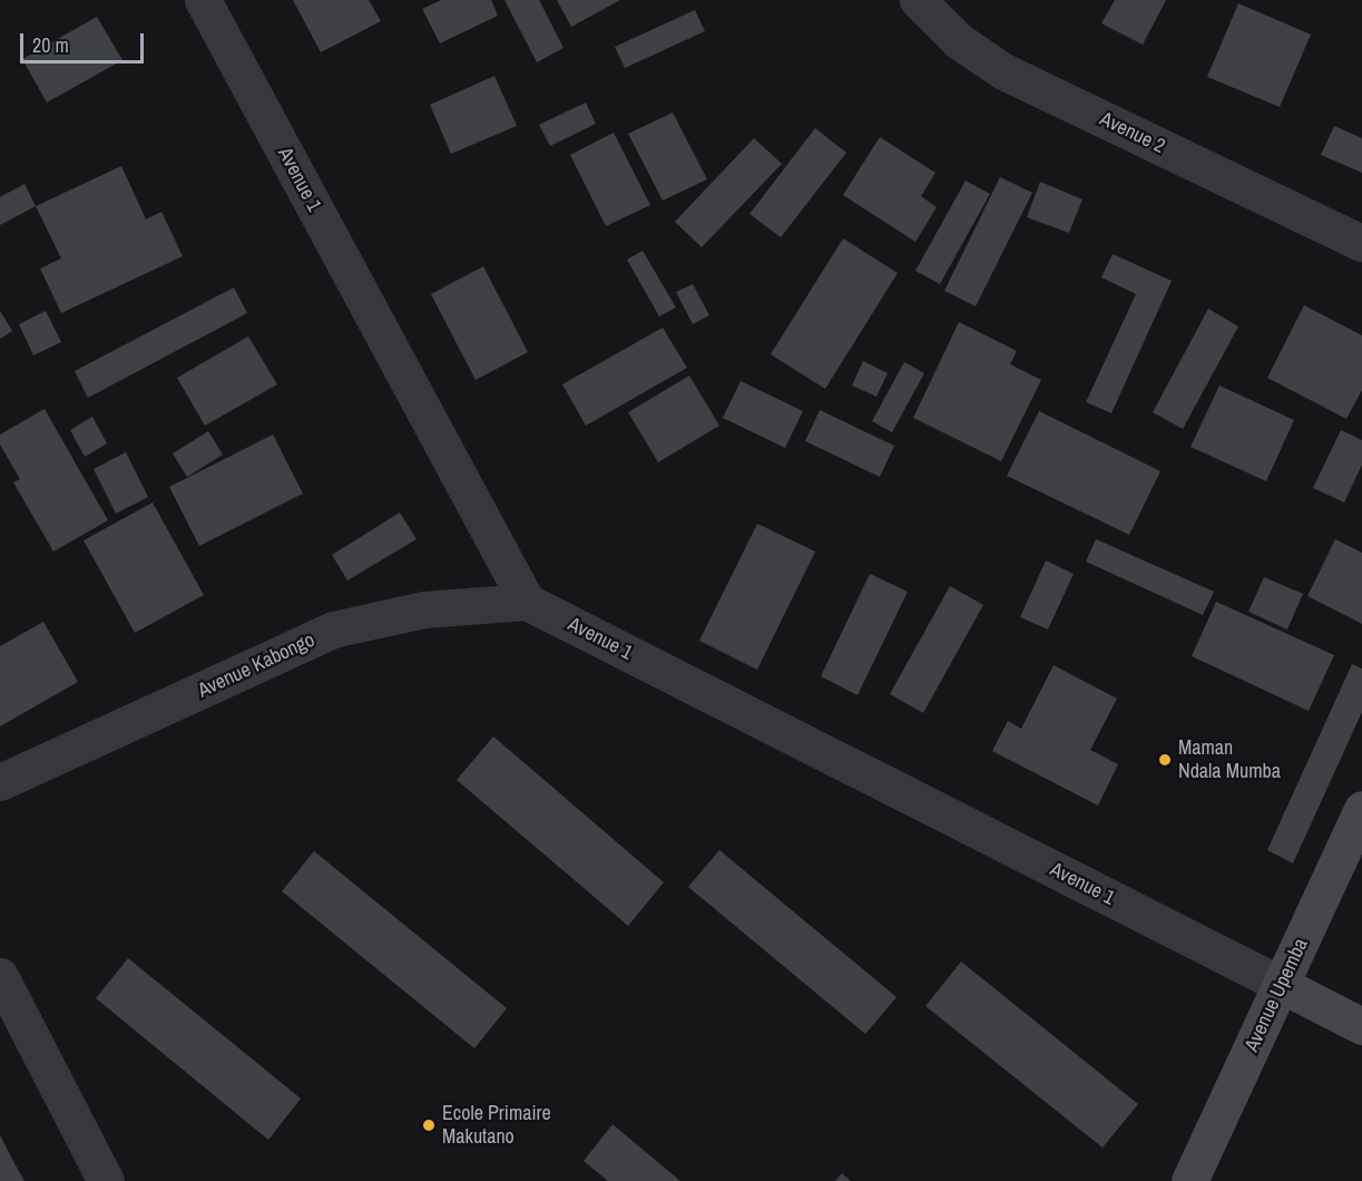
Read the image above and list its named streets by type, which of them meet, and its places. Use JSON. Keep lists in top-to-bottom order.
{
  "streets": {
    "street": [
      "Avenue 2",
      "Avenue 1",
      "Avenue Kabongo",
      "Avenue Upemba"
    ]
  },
  "crossings": [
    ["Avenue 1", "Avenue Kabongo"],
    ["Avenue 1", "Avenue Upemba"]
  ],
  "places": ["Maman Ndala Mumba", "Ecole Primaire Makutano"],
  "scale_bar": "20 m"
}
